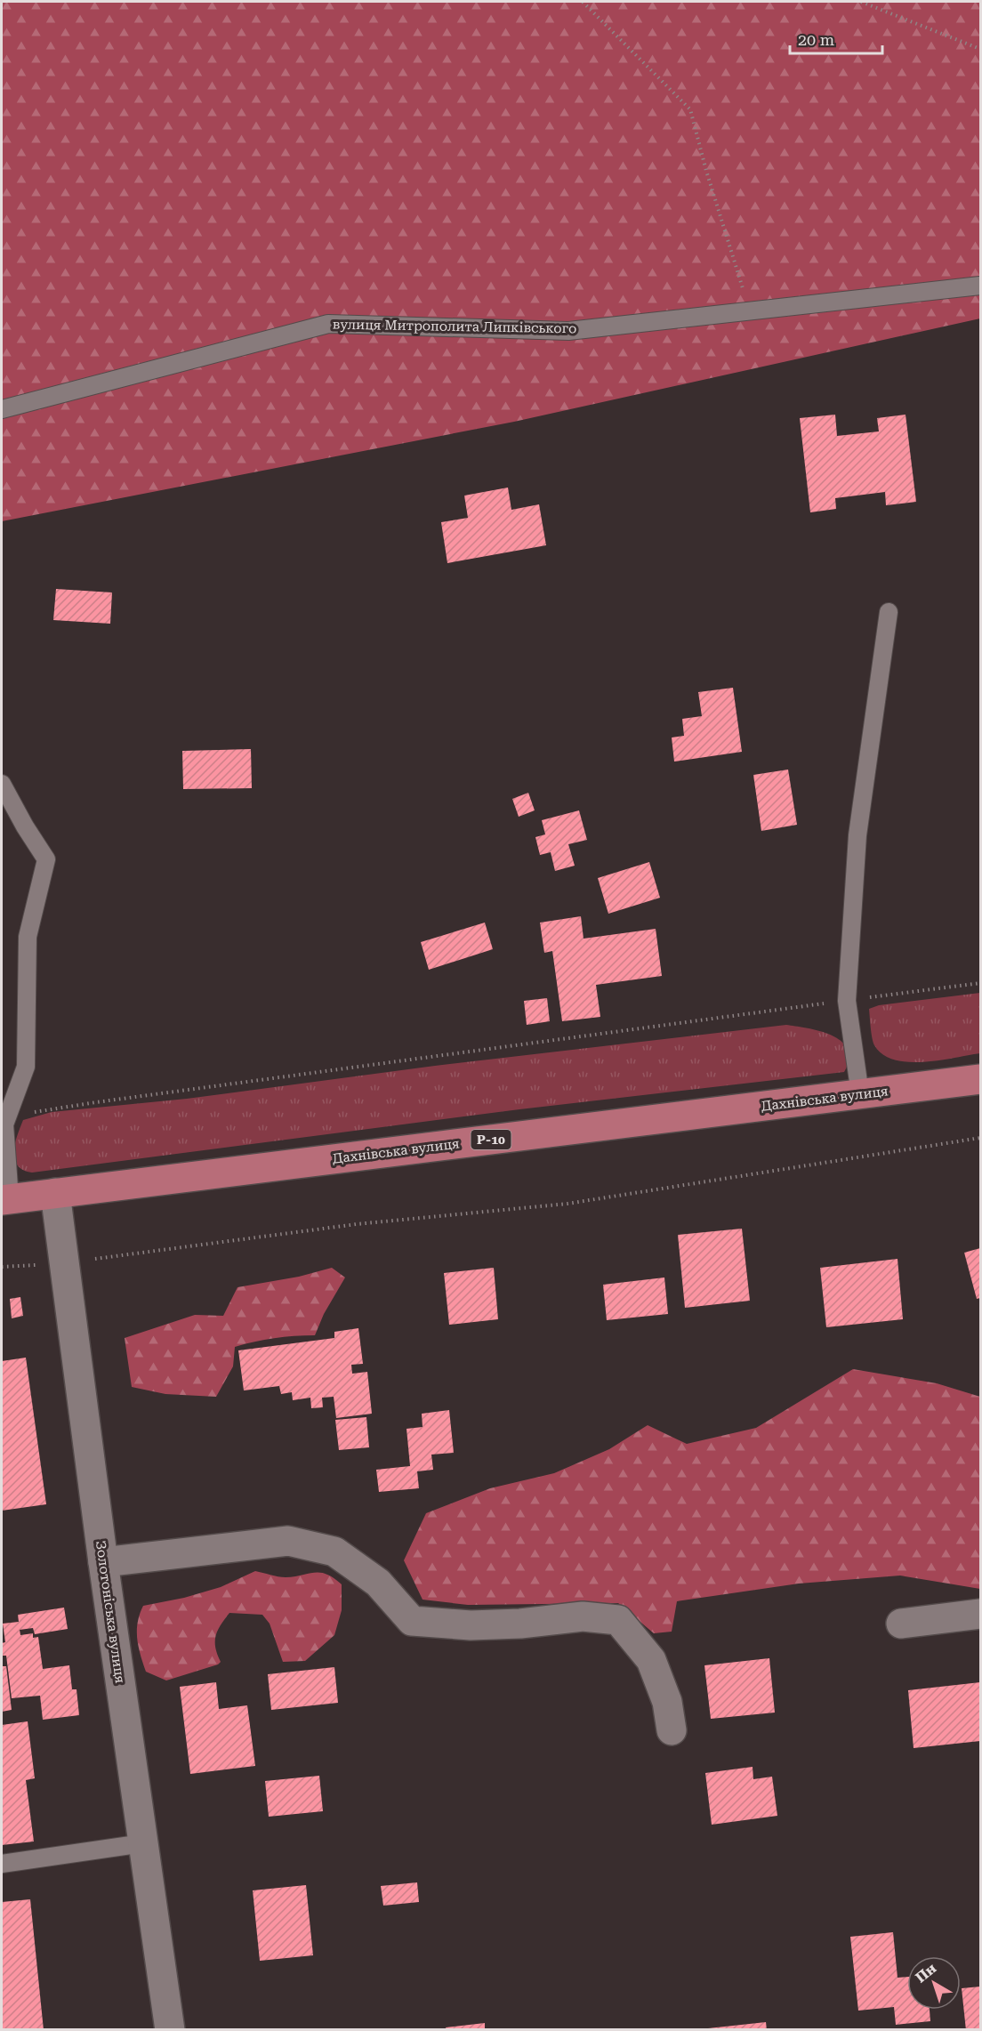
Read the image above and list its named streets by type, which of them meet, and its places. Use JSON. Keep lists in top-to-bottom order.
{
  "streets": {
    "main road": ["Дахнівська вулиця", "Р-10"],
    "street": ["Золотоніська вулиця"],
    "lane": ["вулиця Митрополита Липківського"]
  },
  "crossings": [
    ["Дахнівська вулиця", "Золотоніська вулиця"]
  ],
  "scale_bar": "20 m",
  "north": "top left"
}
